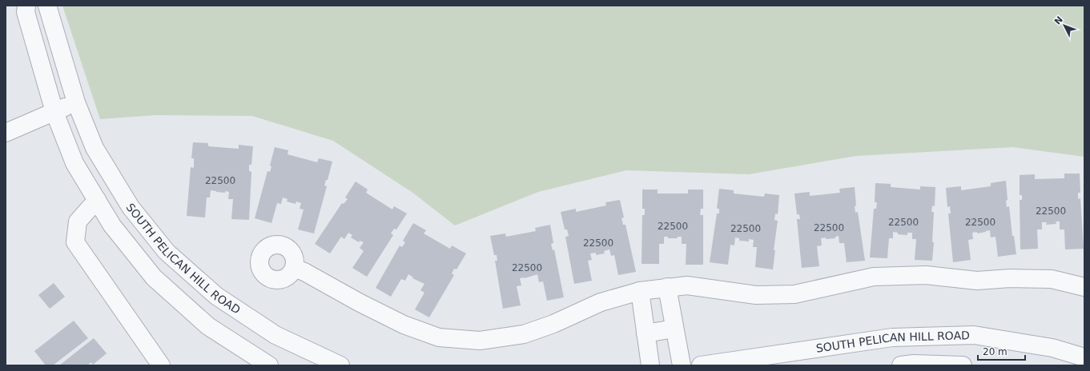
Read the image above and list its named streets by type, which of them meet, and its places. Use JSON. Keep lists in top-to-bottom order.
{
  "streets": {
    "street": ["SOUTH PELICAN HILL ROAD"]
  },
  "house_numbers": [
    "22500",
    "22500",
    "22500",
    "22500",
    "22500",
    "22500",
    "22500",
    "22500",
    "22500"
  ],
  "scale_bar": "20 m",
  "north": "top left"
}
